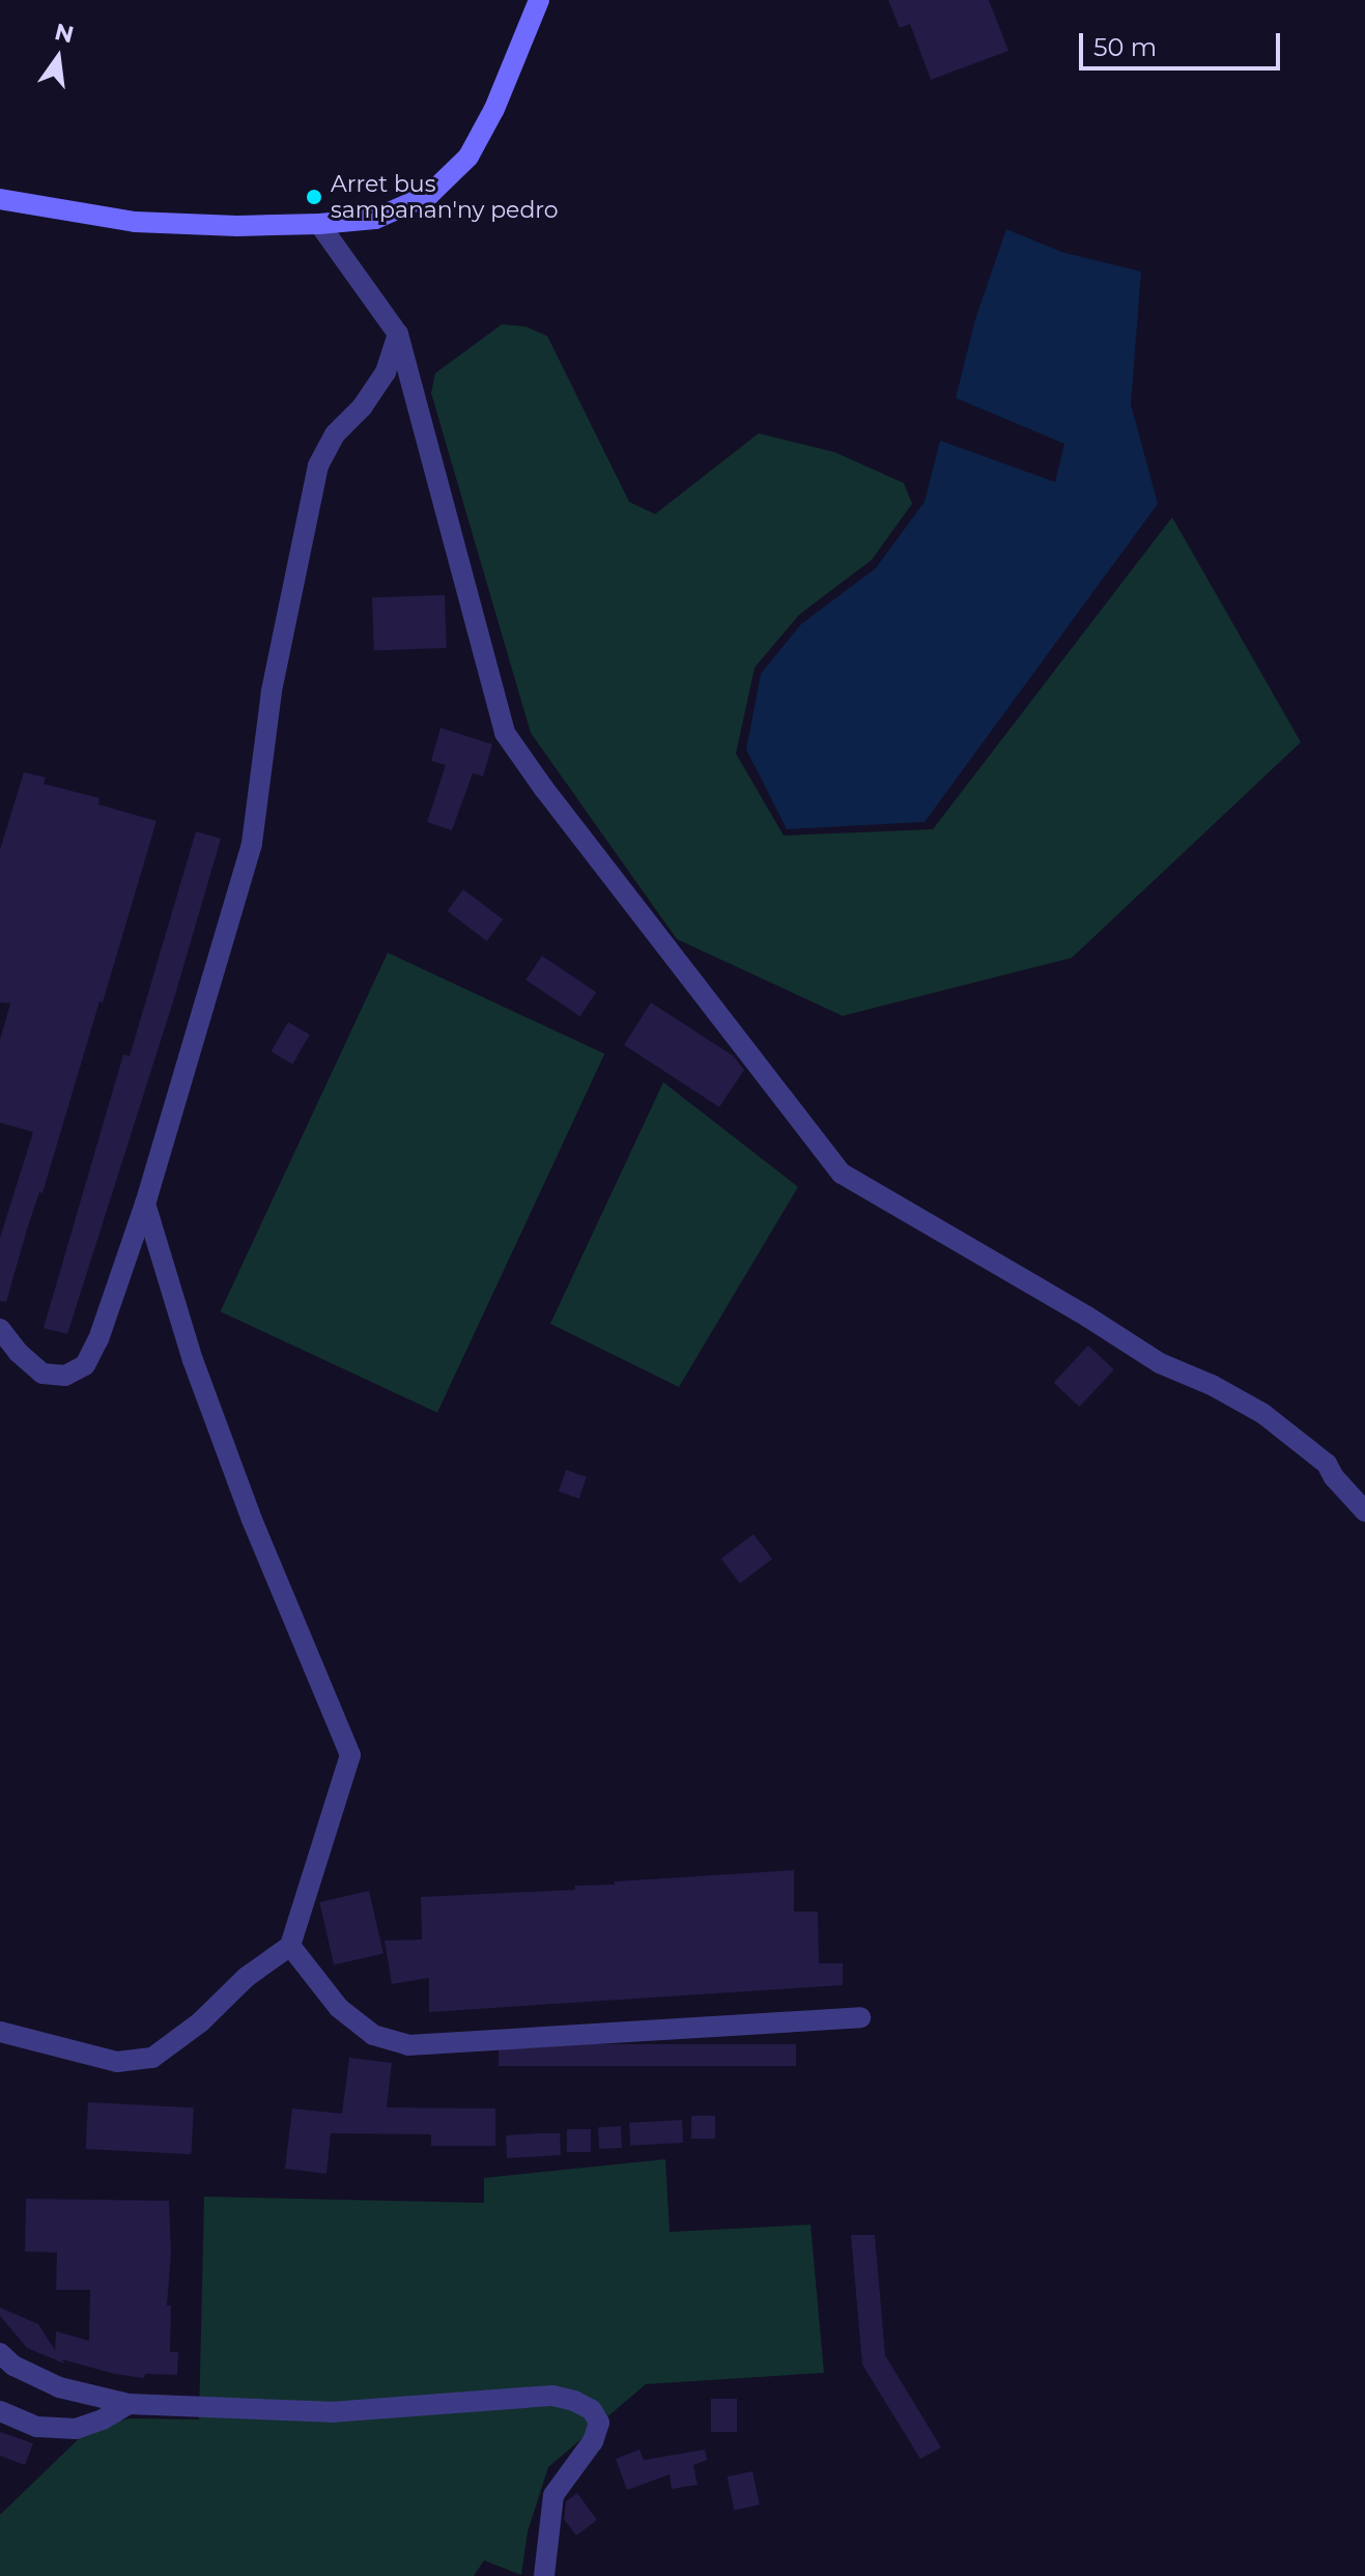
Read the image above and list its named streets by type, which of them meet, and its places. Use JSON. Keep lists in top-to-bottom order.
{
  "places": ["Arret bus sampanan'ny pedro"],
  "scale_bar": "50 m",
  "north": "top"
}
